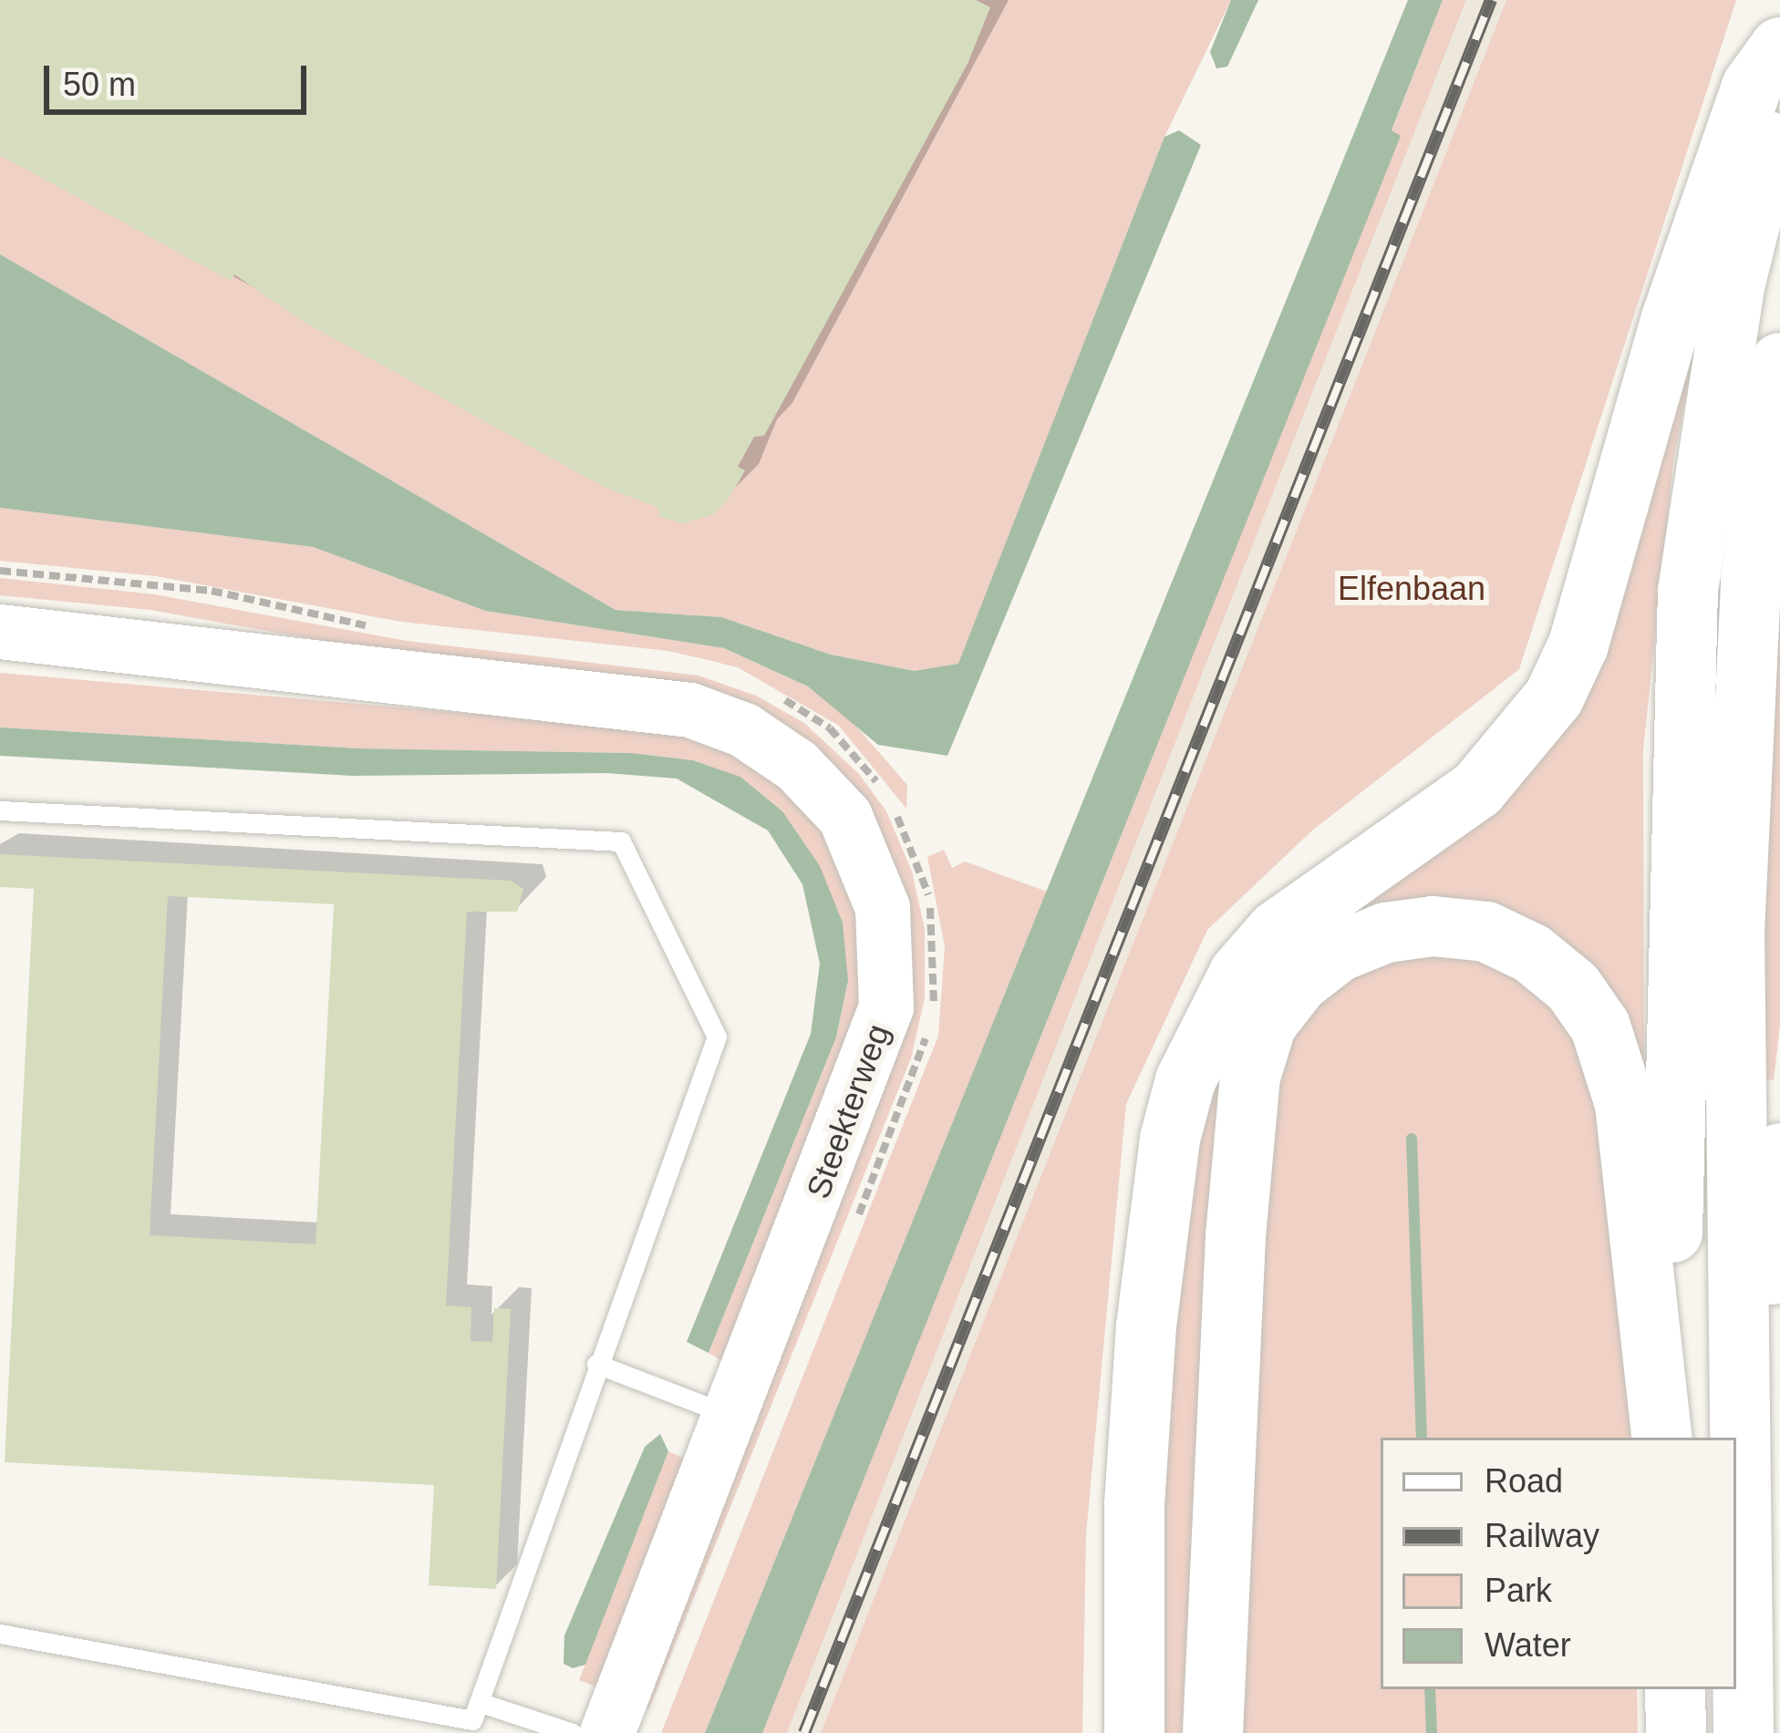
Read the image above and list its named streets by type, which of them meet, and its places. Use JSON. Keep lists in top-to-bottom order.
{
  "streets": {
    "main road": ["Steekterweg"]
  },
  "parks": ["Elfenbaan"],
  "legend": [
    "Road",
    "Railway",
    "Park",
    "Water"
  ],
  "scale_bar": "50 m"
}
